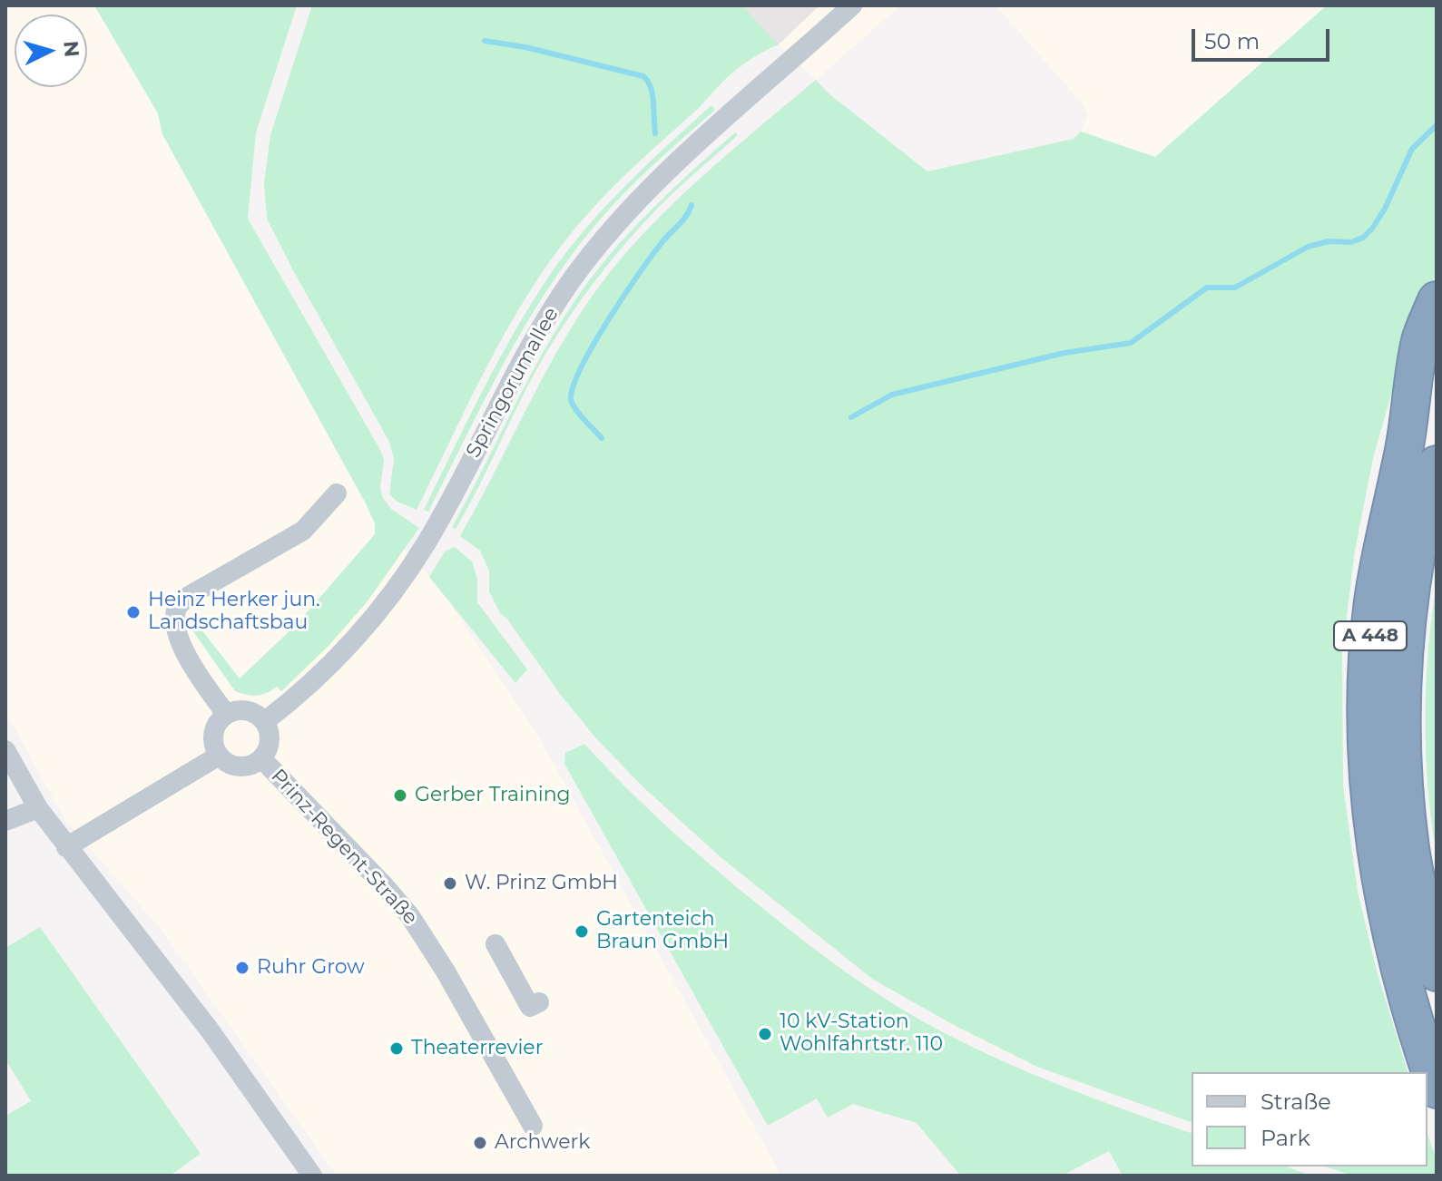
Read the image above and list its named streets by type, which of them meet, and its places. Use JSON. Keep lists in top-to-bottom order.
{
  "streets": {
    "highway": ["A 448"],
    "street": ["Springorumallee", "Prinz-Regent-Straße"]
  },
  "crossings": [
    ["Springorumallee", "Prinz-Regent-Straße"]
  ],
  "places": [
    "Heinz Herker jun. Landschaftsbau",
    "Gerber Training",
    "W. Prinz GmbH",
    "Gartenteich Braun GmbH",
    "Ruhr Grow",
    "10 kV-Station Wohlfahrtstr. 110",
    "Theaterrevier",
    "Archwerk"
  ],
  "legend": ["Straße", "Park"],
  "scale_bar": "50 m",
  "north": "right"
}
